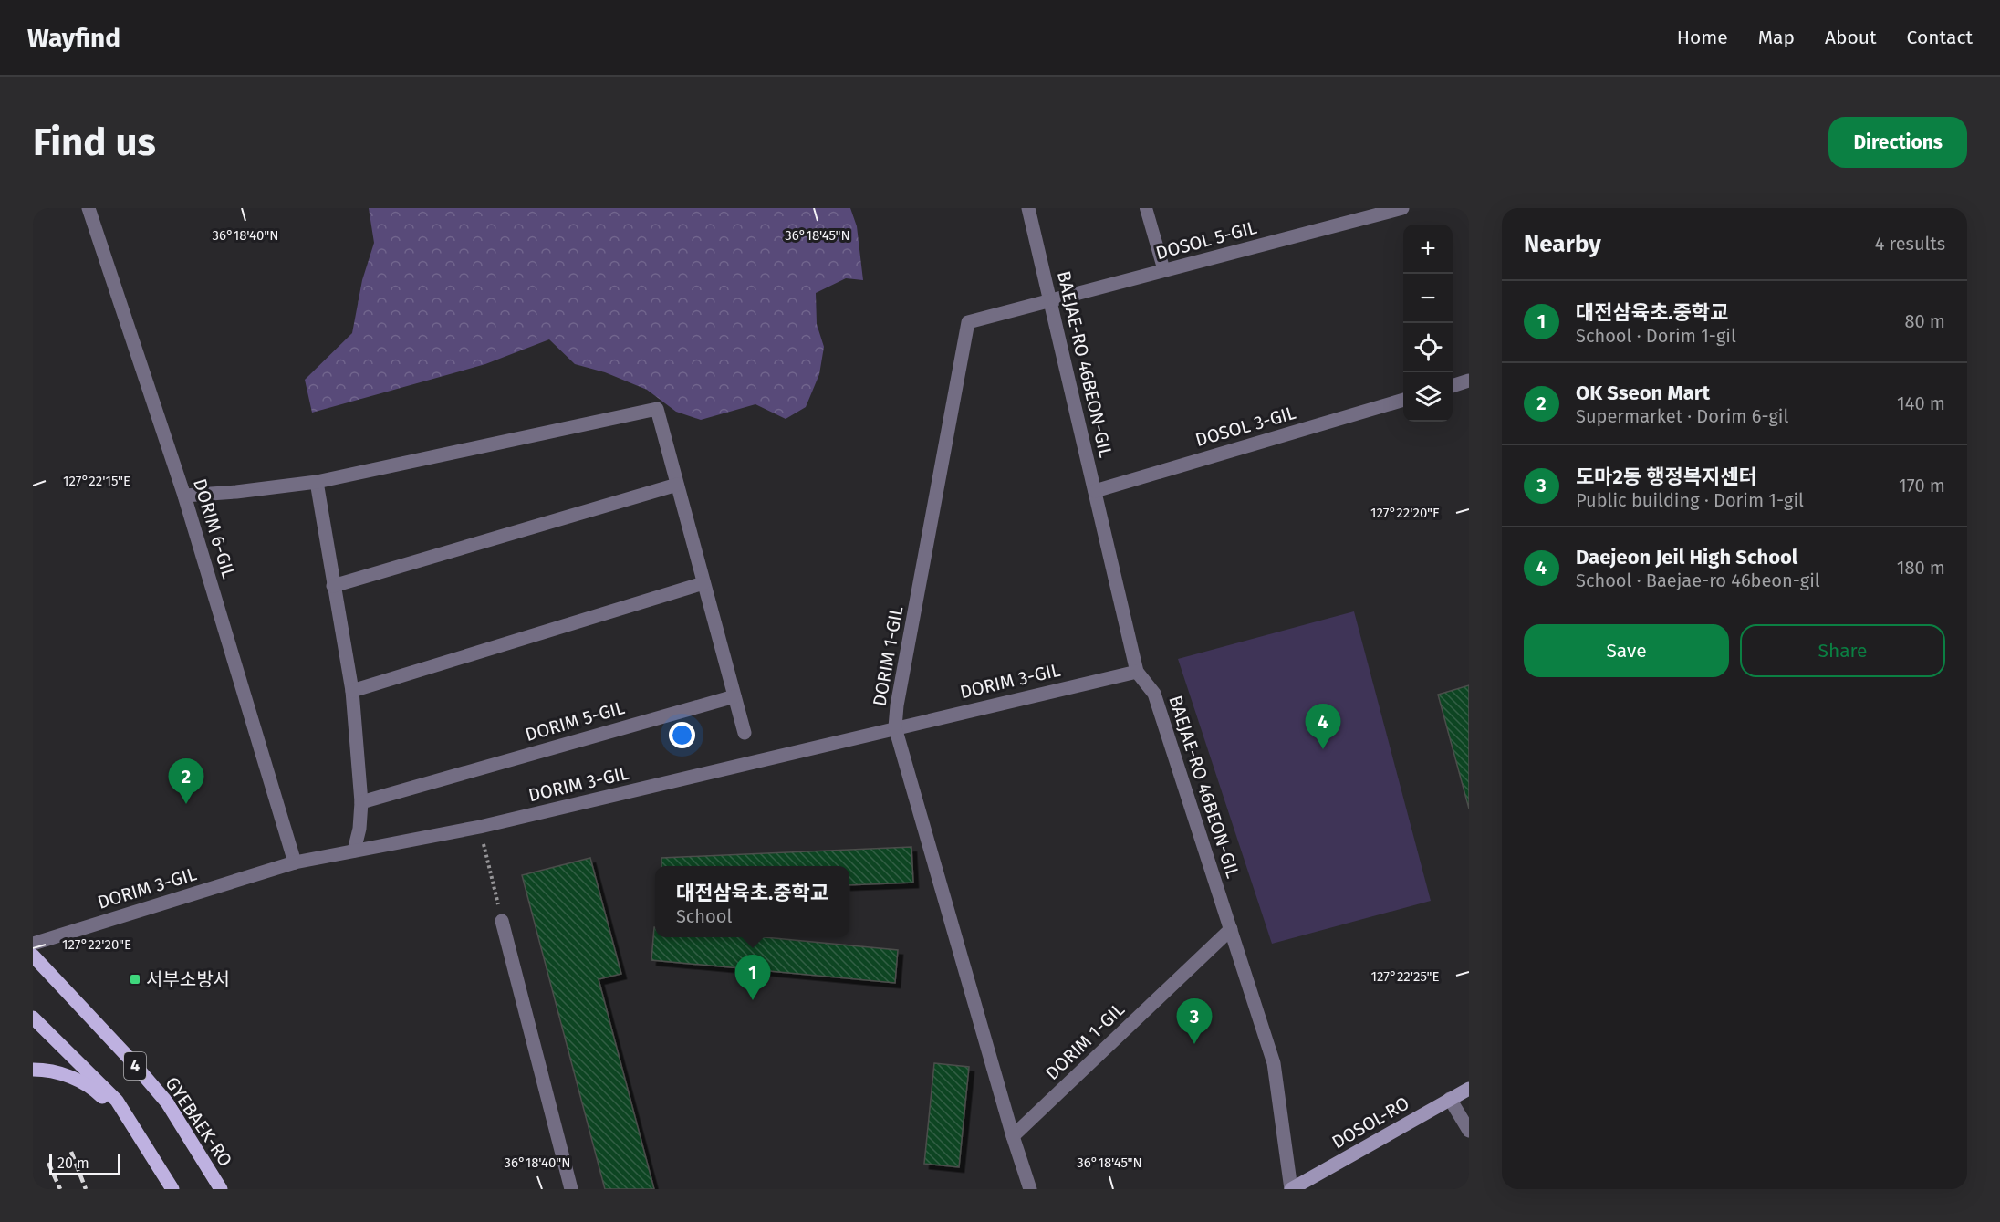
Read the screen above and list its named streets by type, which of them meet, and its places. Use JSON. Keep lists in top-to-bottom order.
{
  "streets": {
    "main road": ["4", "GYEBAEK-RO"],
    "street": [
      "DOSOL 5-GIL",
      "BAEJAE-RO 46BEON-GIL",
      "DOSOL 3-GIL",
      "DORIM 6-GIL",
      "DORIM 1-GIL",
      "DORIM 3-GIL",
      "DORIM 5-GIL",
      "DOSOL-RO"
    ]
  },
  "crossings": [
    ["DOSOL 5-GIL", "BAEJAE-RO 46BEON-GIL"],
    ["DOSOL 5-GIL", "DORIM 1-GIL"],
    ["BAEJAE-RO 46BEON-GIL", "DOSOL 3-GIL"],
    ["BAEJAE-RO 46BEON-GIL", "DORIM 1-GIL"],
    ["BAEJAE-RO 46BEON-GIL", "DORIM 3-GIL"],
    ["BAEJAE-RO 46BEON-GIL", "DOSOL-RO"],
    ["DORIM 6-GIL", "DORIM 3-GIL"],
    ["DORIM 1-GIL", "DORIM 3-GIL"]
  ],
  "places": {
    "transit": ["서부소방서"]
  },
  "scale_bar": "20 m",
  "page": {
    "header": "Wayfind",
    "nav": [
      "Home",
      "Map",
      "About",
      "Contact"
    ],
    "buttons": [
      "Directions",
      ["Save", "Share"]
    ],
    "title": "Find us",
    "heading": ["Nearby", "4 results"],
    "map_buttons": ["+", "−"],
    "list": [
      {
        "mark": "1",
        "name": "대전삼육초.중학교",
        "note": "School · Dorim 1-gil",
        "value": "80 m"
      },
      {
        "mark": "2",
        "name": "OK Sseon Mart",
        "note": "Supermarket · Dorim 6-gil",
        "value": "140 m"
      },
      {
        "mark": "3",
        "name": "도마2동 행정복지센터",
        "note": "Public building · Dorim 1-gil",
        "value": "170 m"
      },
      {
        "mark": "4",
        "name": "Daejeon Jeil High School",
        "note": "School · Baejae-ro 46beon-gil",
        "value": "180 m"
      }
    ],
    "pins": [
      "4",
      "2",
      "1",
      "3"
    ],
    "popup": ["대전삼육초.중학교", "School"],
    "scale": "20 m"
  },
  "coordinates": [
    "36°18'40\"N",
    "36°18'45\"N",
    "127°22'15\"E",
    "127°22'20\"E",
    "127°22'25\"E"
  ]
}
